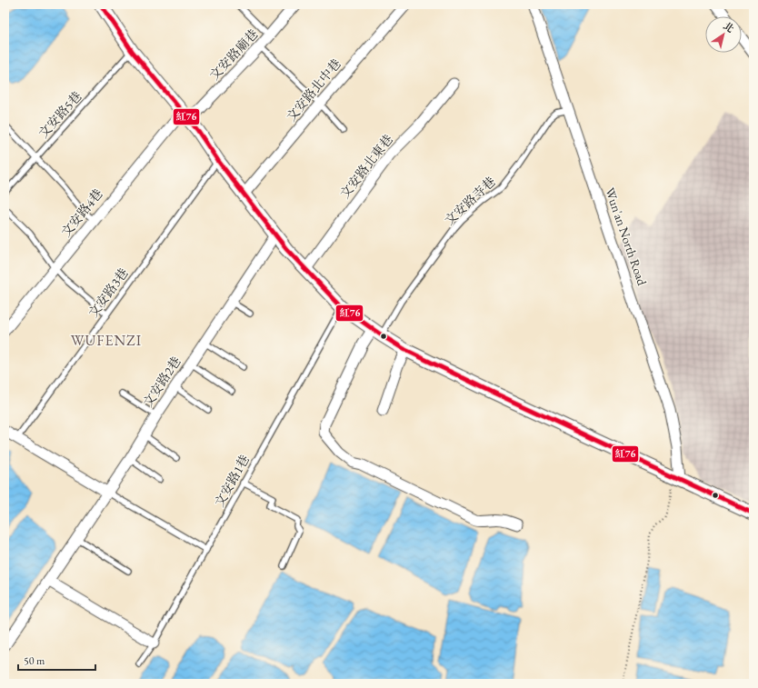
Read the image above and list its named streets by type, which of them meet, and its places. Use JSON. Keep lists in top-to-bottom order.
{
  "streets": {
    "street": [
      "文安路廟巷",
      "文安路北中巷",
      "文安路北東巷",
      "文安路4巷",
      "Wun'an North Road",
      "文安路2巷"
    ],
    "lane": [
      "文安路5巷",
      "文安路寺巷",
      "文安路3巷",
      "文安路1巷"
    ]
  },
  "crossings": [
    ["文安路廟巷", "文安路4巷"],
    ["文安路寺巷", "Wun'an North Road"]
  ],
  "districts": ["WUFENZI"],
  "lines": ["transit line 紅76"],
  "scale_bar": "50 m",
  "north": "top right"
}
